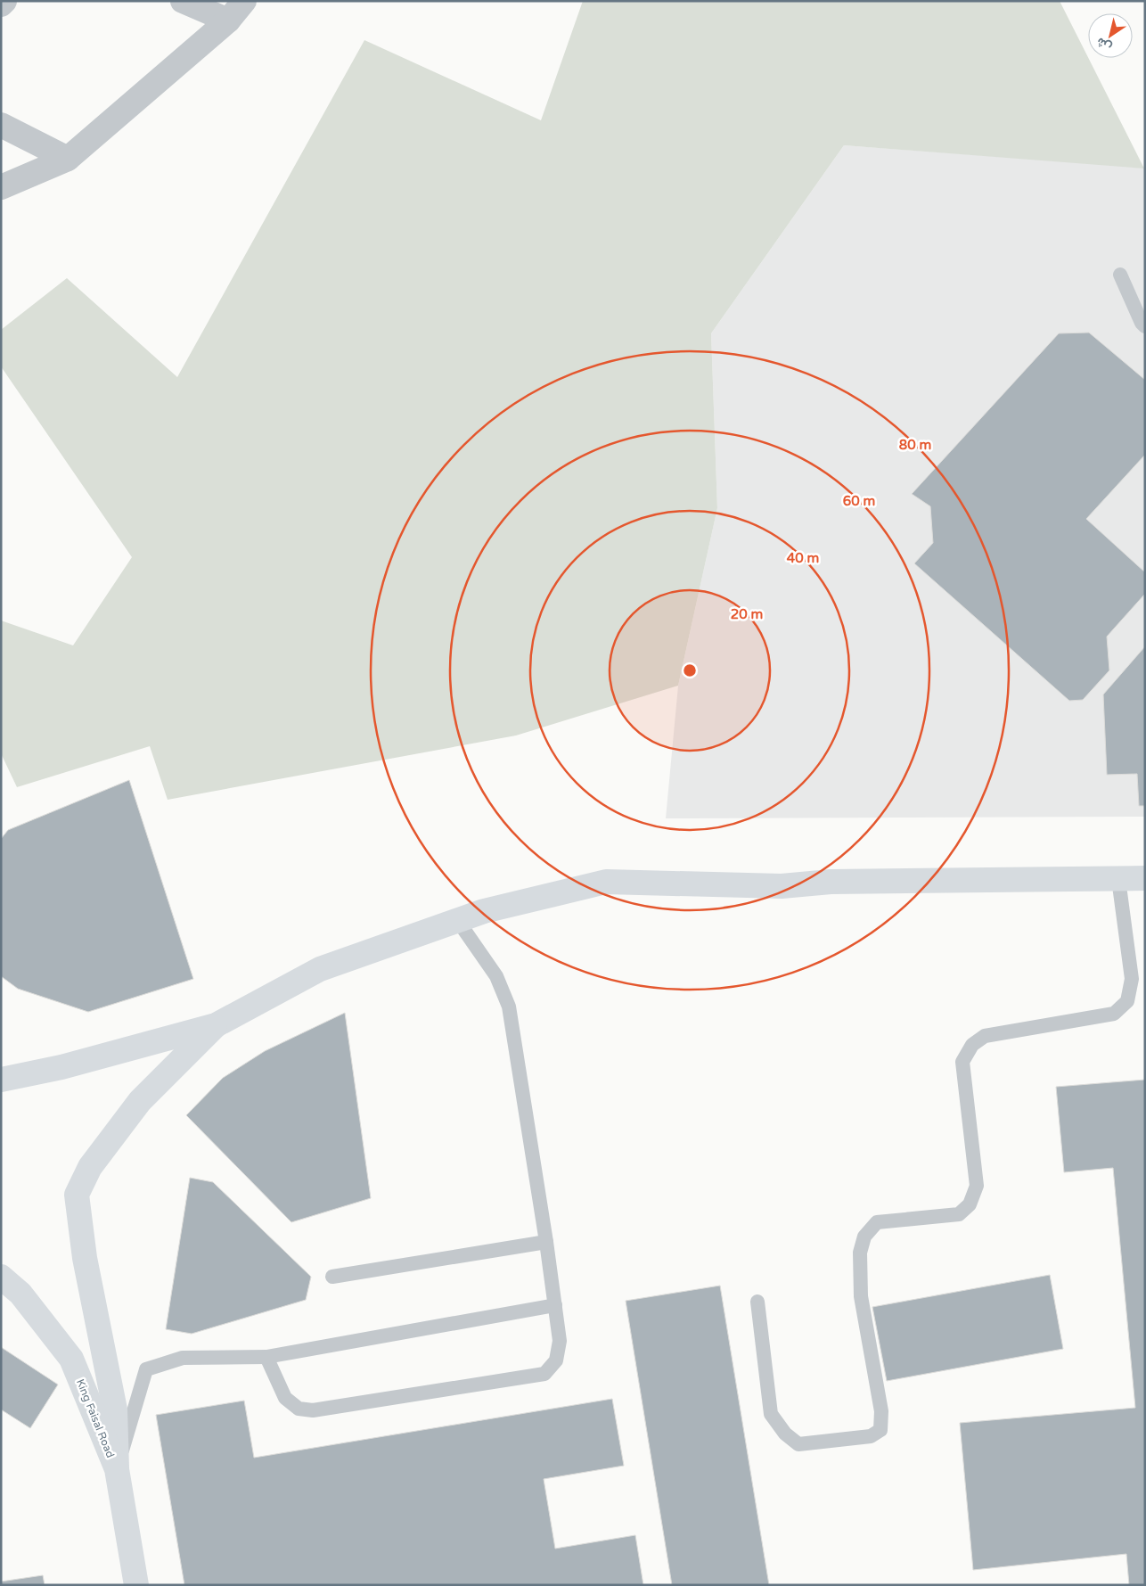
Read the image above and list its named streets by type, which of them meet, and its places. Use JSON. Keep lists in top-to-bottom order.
{
  "streets": {
    "street": ["King Faisal Road"]
  },
  "north": "bottom left",
  "rings": [
    "80 m",
    "60 m",
    "40 m",
    "20 m"
  ]
}
